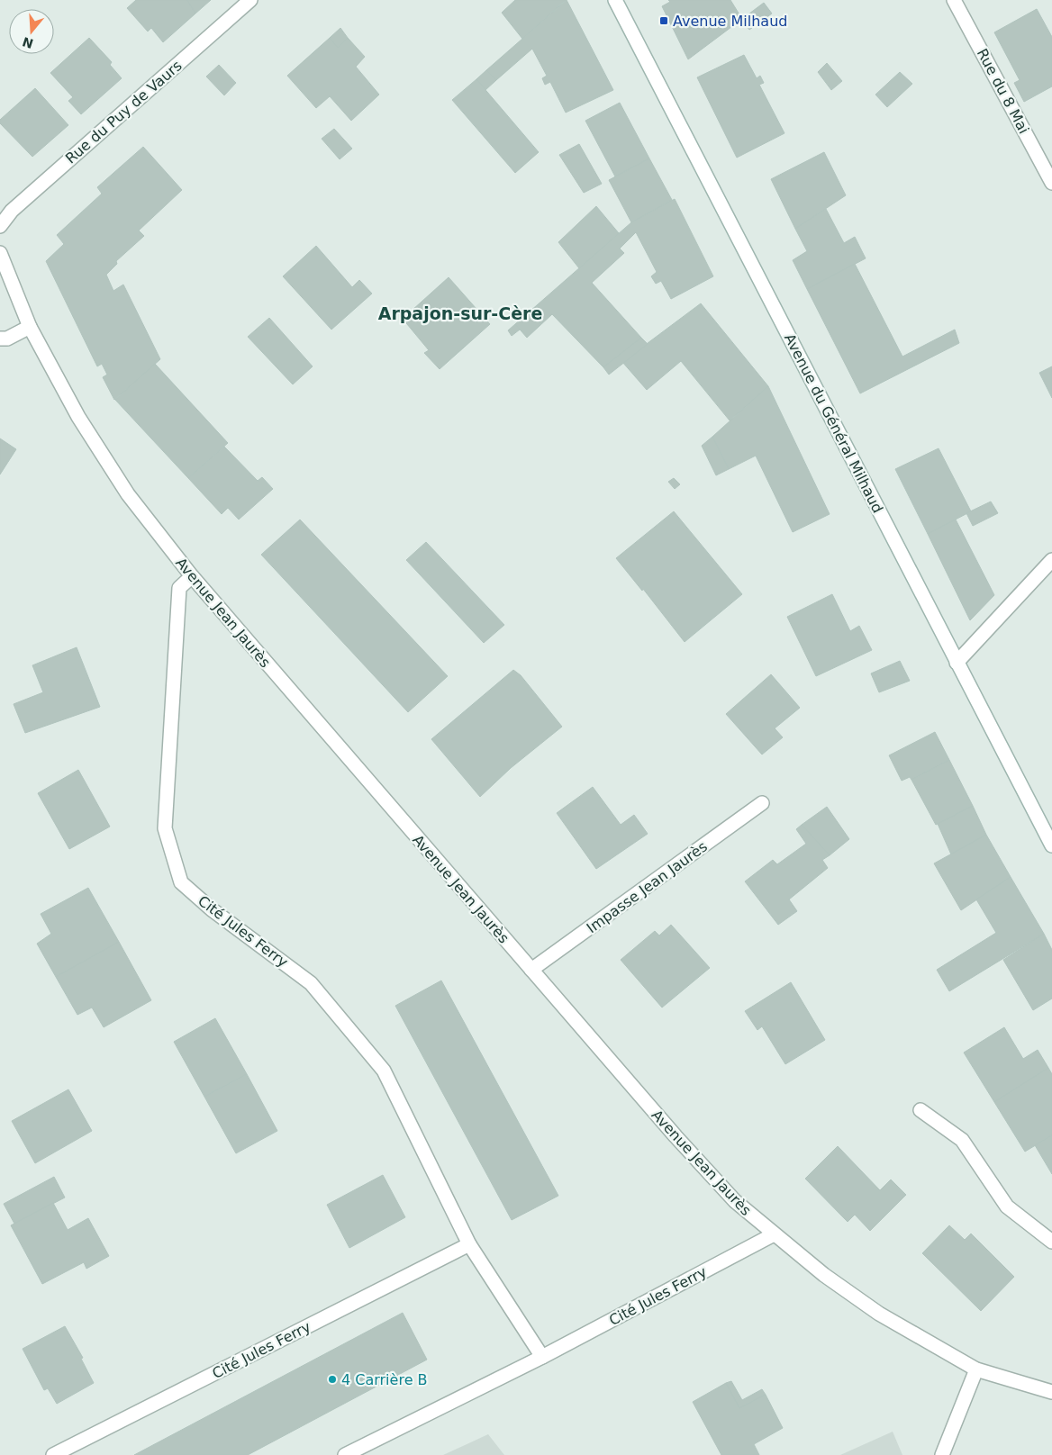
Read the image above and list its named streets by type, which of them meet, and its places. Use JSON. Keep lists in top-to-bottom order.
{
  "streets": {
    "street": [
      "Rue du 8 Mai",
      "Rue du Puy de Vaurs",
      "Avenue du Général Milhaud",
      "Avenue Jean Jaurès",
      "Impasse Jean Jaurès",
      "Cité Jules Ferry"
    ]
  },
  "crossings": [
    ["Avenue Jean Jaurès", "Impasse Jean Jaurès"],
    ["Avenue Jean Jaurès", "Cité Jules Ferry"]
  ],
  "districts": ["Arpajon-sur-Cère"],
  "places": {
    "transit": ["Avenue Milhaud"],
    "other": ["4 Carrière B"]
  },
  "north": "bottom"
}
